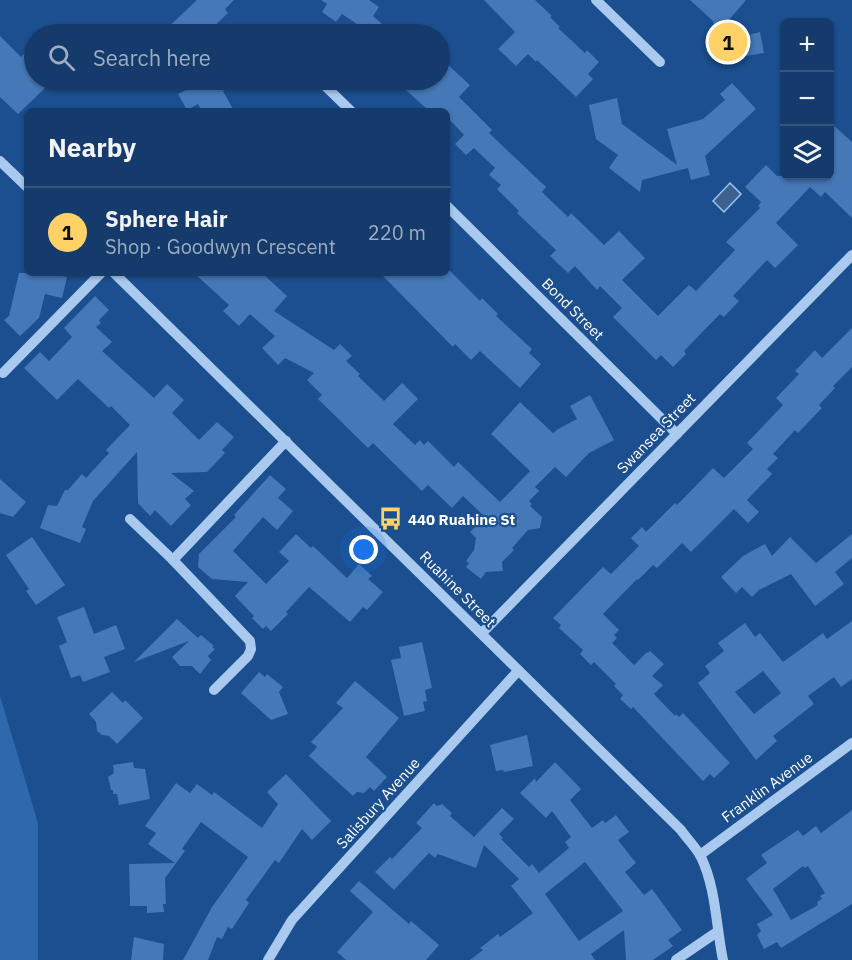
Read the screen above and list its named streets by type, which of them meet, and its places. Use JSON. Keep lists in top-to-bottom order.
{
  "streets": {
    "street": [
      "Bond Street",
      "Swansea Street",
      "Ruahine Street",
      "Franklin Avenue",
      "Salisbury Avenue"
    ]
  },
  "crossings": [
    ["Bond Street", "Swansea Street"],
    ["Swansea Street", "Ruahine Street"],
    ["Ruahine Street", "Franklin Avenue"],
    ["Ruahine Street", "Salisbury Avenue"]
  ],
  "places": {
    "bus stop": ["440 Ruahine St"]
  },
  "page": {
    "map_buttons": ["+", "−"],
    "pins": "1",
    "search": "Search here",
    "heading": "Nearby",
    "list": [
      {
        "mark": "1",
        "name": "Sphere Hair",
        "note": "Shop · Goodwyn Crescent",
        "value": "220 m"
      }
    ]
  }
}
